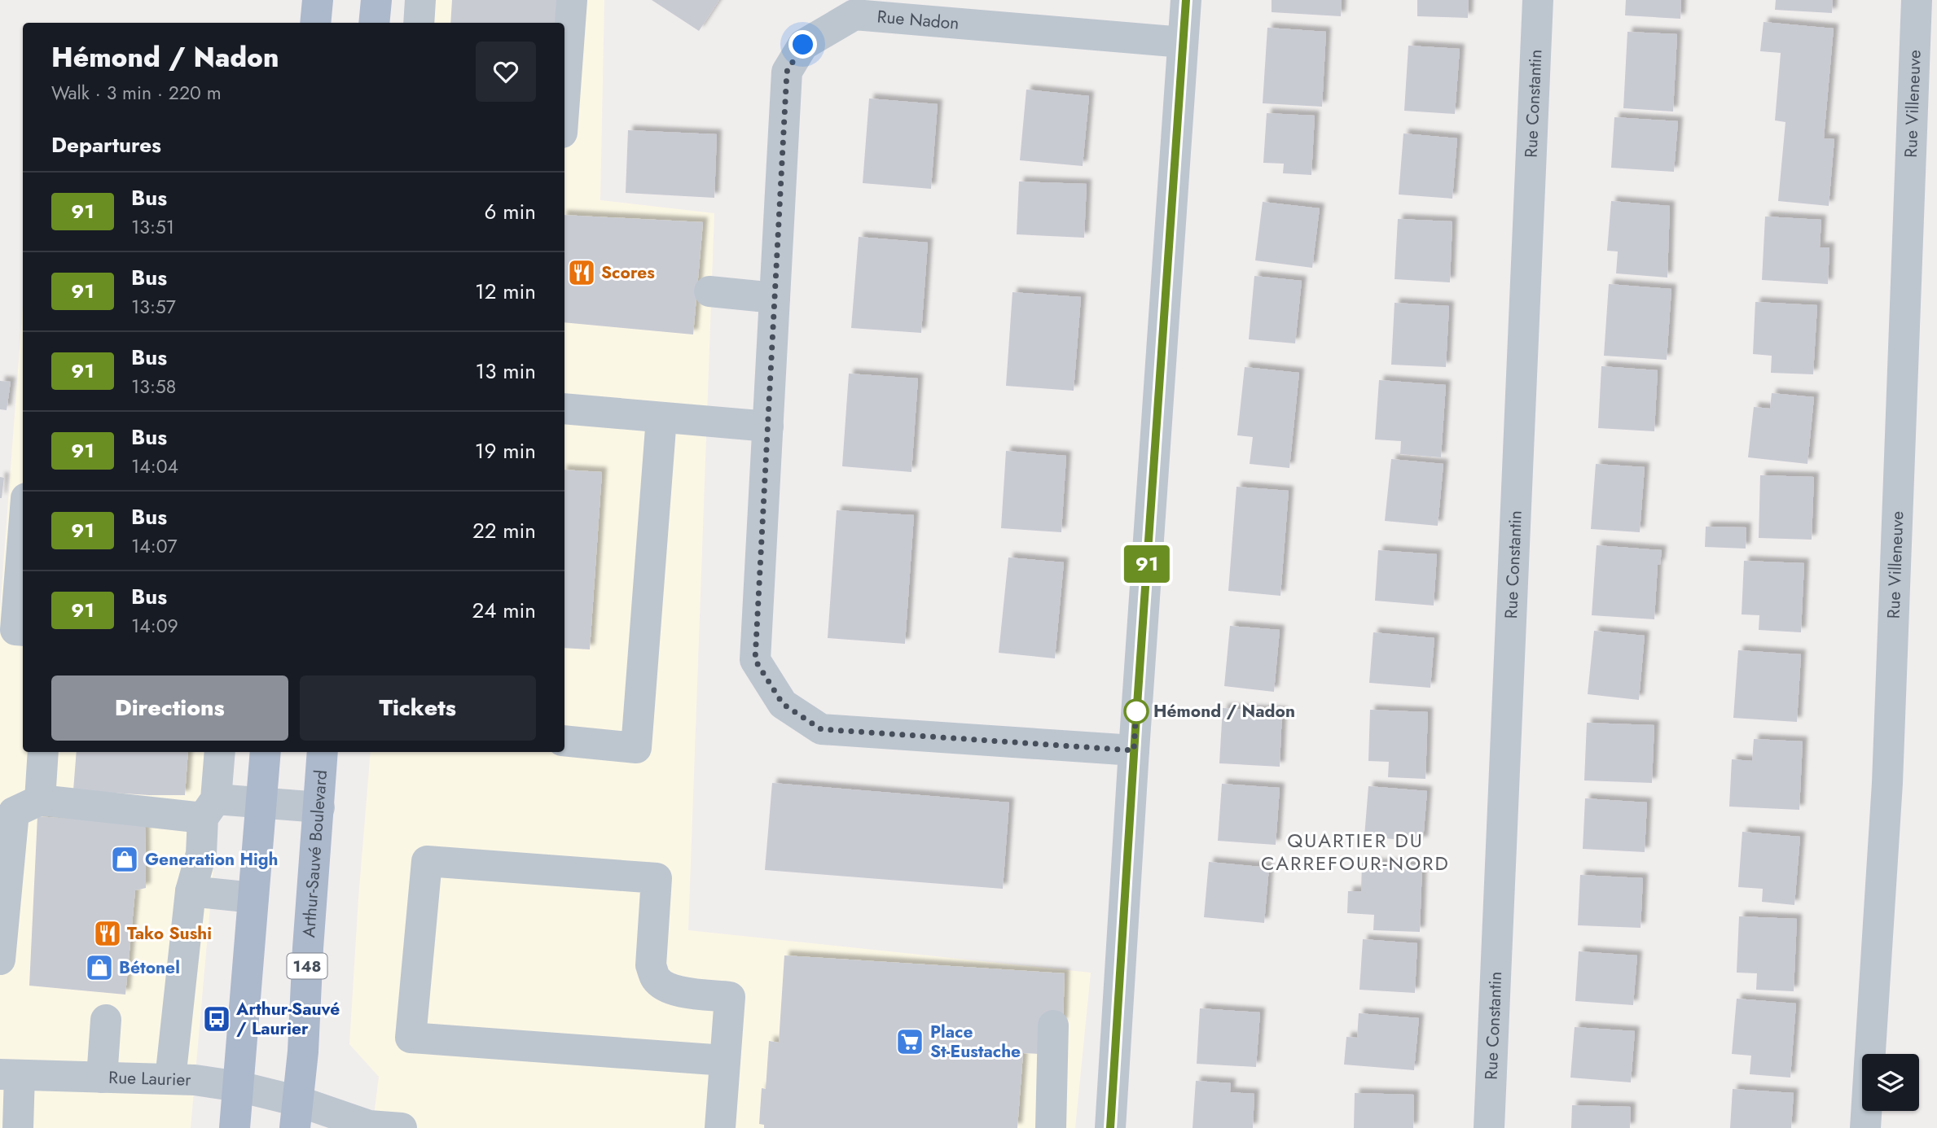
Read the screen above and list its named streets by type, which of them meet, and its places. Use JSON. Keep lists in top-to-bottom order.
{
  "streets": {
    "main road": ["Arthur-Sauvé Boulevard", "148"],
    "street": [
      "Rue Nadon",
      "Rue Constantin",
      "Rue Villeneuve",
      "Rue Laurier"
    ]
  },
  "crossings": [
    ["Arthur-Sauvé Boulevard", "Rue Laurier"]
  ],
  "districts": ["QUARTIER DU CARREFOUR-NORD"],
  "places": {
    "restaurant": ["Scores", "Tako Sushi"],
    "other": ["Hémond / Nadon"],
    "shop": ["Generation High", "Bétonel"],
    "bus stop": ["Arthur-Sauvé / Laurier"],
    "supermarket": ["Place St-Eustache"]
  },
  "lines": ["bus line 91"],
  "page": {
    "on_map": "91",
    "heading": [
      ["Hémond / Nadon", "Walk · 3 min · 220 m"],
      "Departures"
    ],
    "list": [
      {
        "mark": "91",
        "name": "Bus",
        "note": "13:51",
        "value": "6 min"
      },
      {
        "mark": "91",
        "name": "Bus",
        "note": "13:57",
        "value": "12 min"
      },
      {
        "mark": "91",
        "name": "Bus",
        "note": "13:58",
        "value": "13 min"
      },
      {
        "mark": "91",
        "name": "Bus",
        "note": "14:04",
        "value": "19 min"
      },
      {
        "mark": "91",
        "name": "Bus",
        "note": "14:07",
        "value": "22 min"
      },
      {
        "mark": "91",
        "name": "Bus",
        "note": "14:09",
        "value": "24 min"
      }
    ],
    "buttons": ["Directions", "Tickets"]
  }
}
